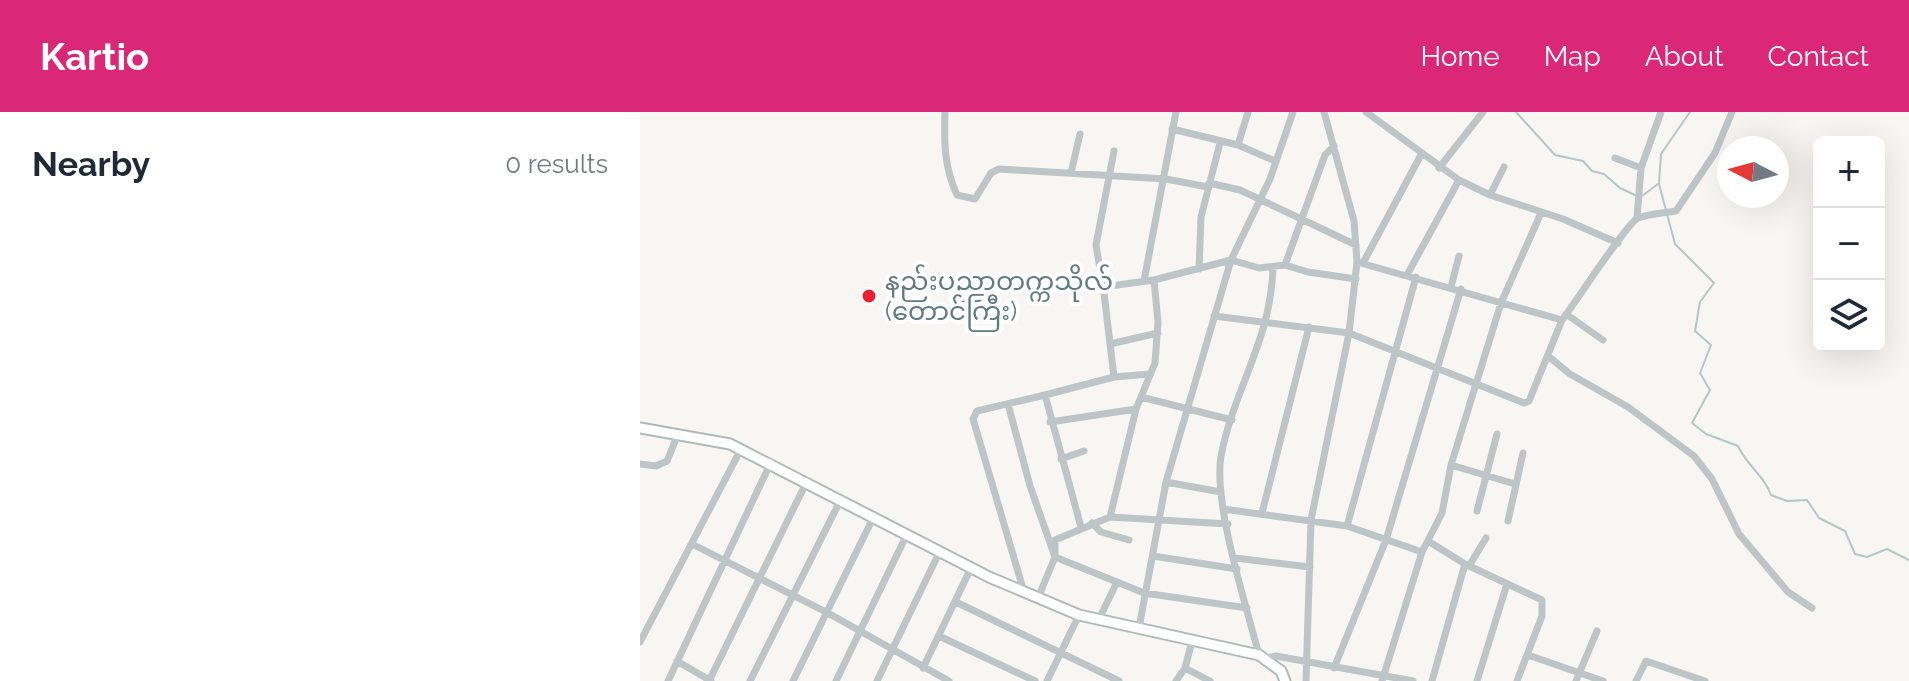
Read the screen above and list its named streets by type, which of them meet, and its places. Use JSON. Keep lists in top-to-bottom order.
{
  "places": ["နည်းပညာတက္ကသိုလ် (တောင်ကြီး)"],
  "north": "left",
  "page": {
    "header": "Kartio",
    "nav": [
      "Home",
      "Map",
      "About",
      "Contact"
    ],
    "heading": ["Nearby", "0 results"],
    "map_buttons": ["+", "−"]
  }
}
